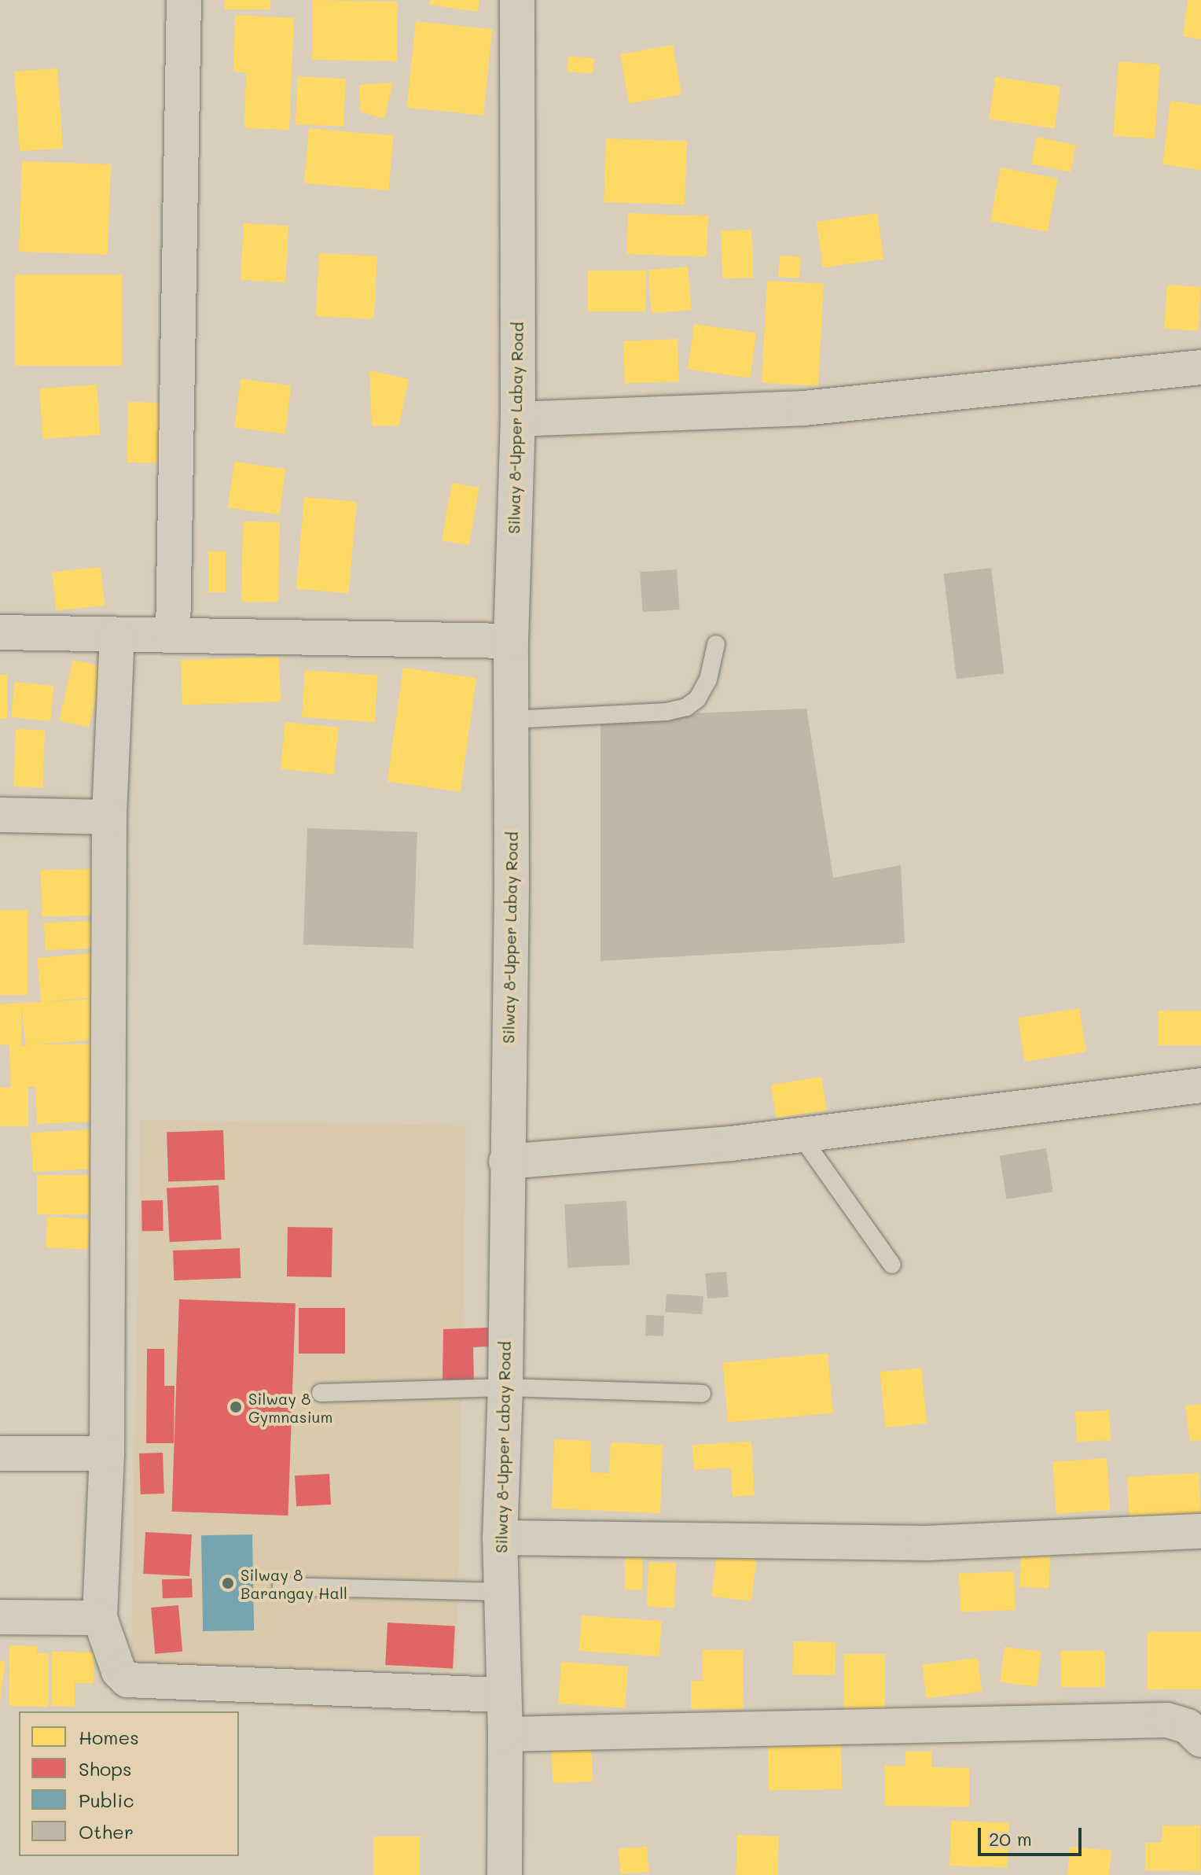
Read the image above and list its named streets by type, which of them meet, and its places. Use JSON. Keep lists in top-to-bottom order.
{
  "streets": {
    "street": ["Silway 8-Upper Labay Road"]
  },
  "places": ["Silway 8 Gymnasium", "Silway 8 Barangay Hall"],
  "legend": [
    "Homes",
    "Shops",
    "Public",
    "Other"
  ],
  "scale_bar": "20 m"
}
